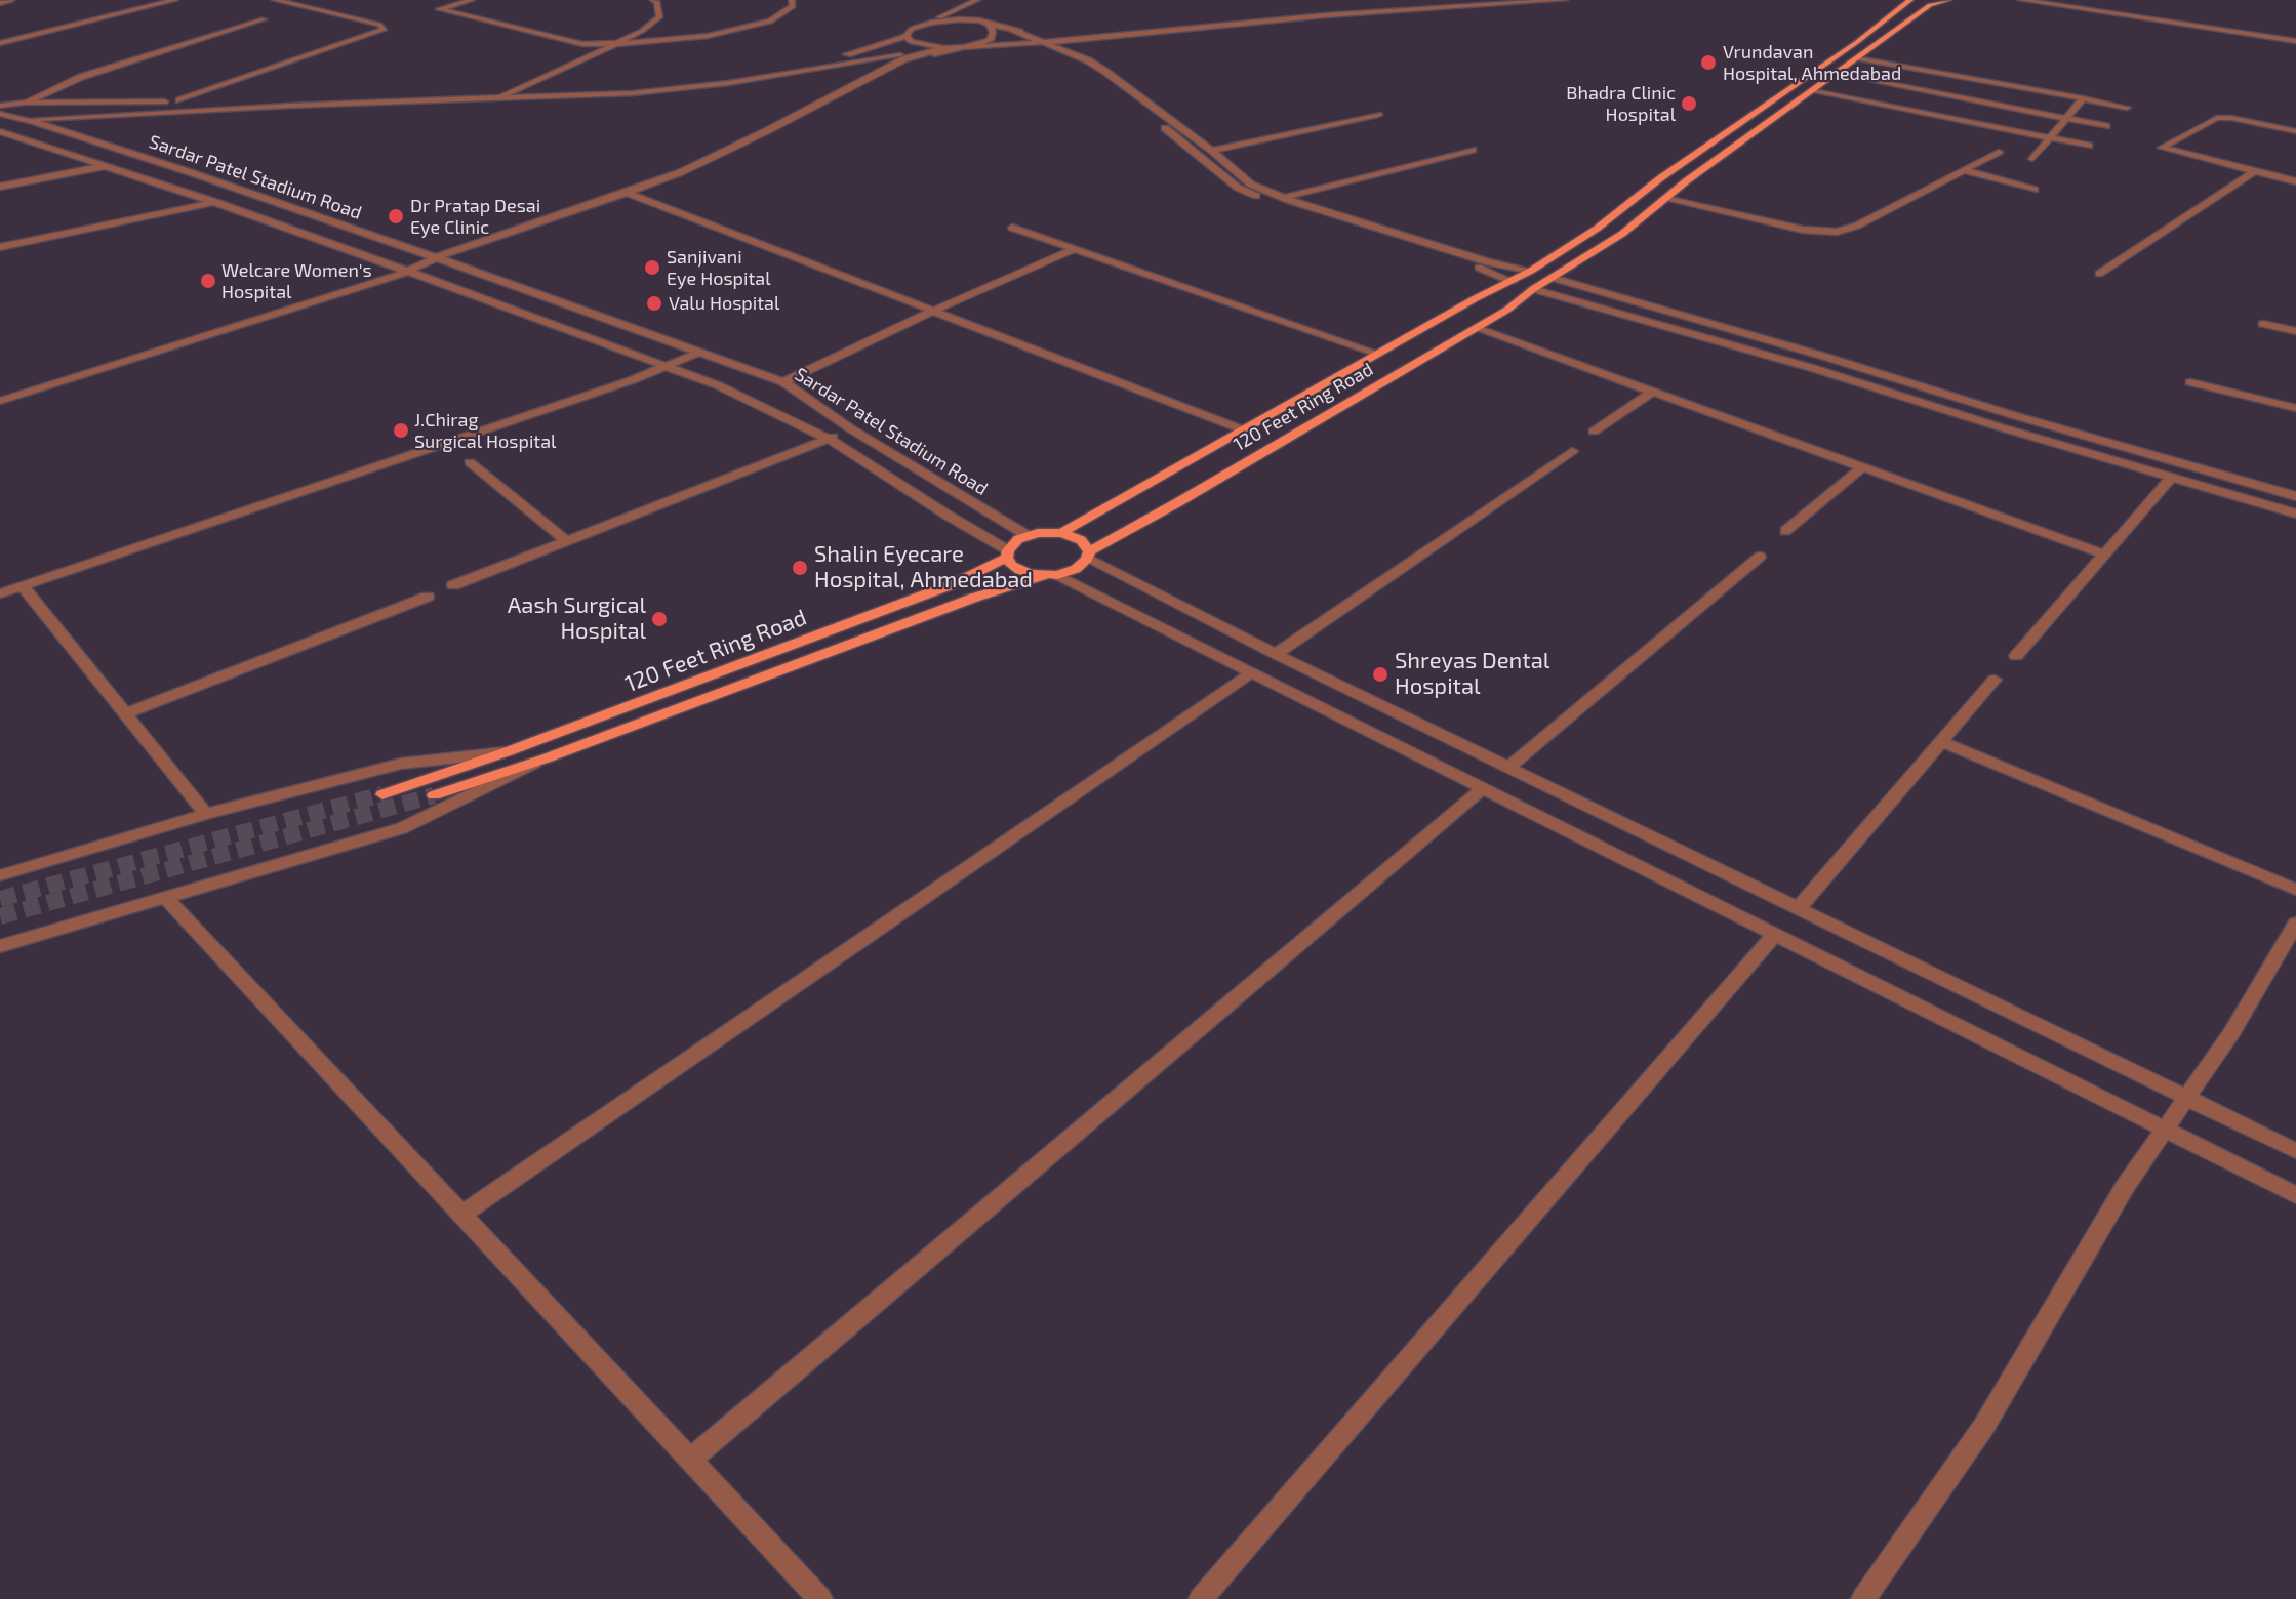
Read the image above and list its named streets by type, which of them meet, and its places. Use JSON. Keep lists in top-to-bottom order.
{
  "streets": {
    "main road": ["120 Feet Ring Road"],
    "street": ["Sardar Patel Stadium Road"]
  },
  "crossings": [
    ["Sardar Patel Stadium Road", "120 Feet Ring Road"]
  ],
  "places": [
    "Vrundavan Hospital, Ahmedabad",
    "Bhadra Clinic Hospital",
    "Dr Pratap Desai Eye Clinic",
    "Sanjivani Eye Hospital",
    "Welcare Women's Hospital",
    "Valu Hospital",
    "J.Chirag Surgical Hospital",
    "Shalin Eyecare Hospital, Ahmedabad",
    "Aash Surgical Hospital",
    "Shreyas Dental Hospital"
  ]
}
